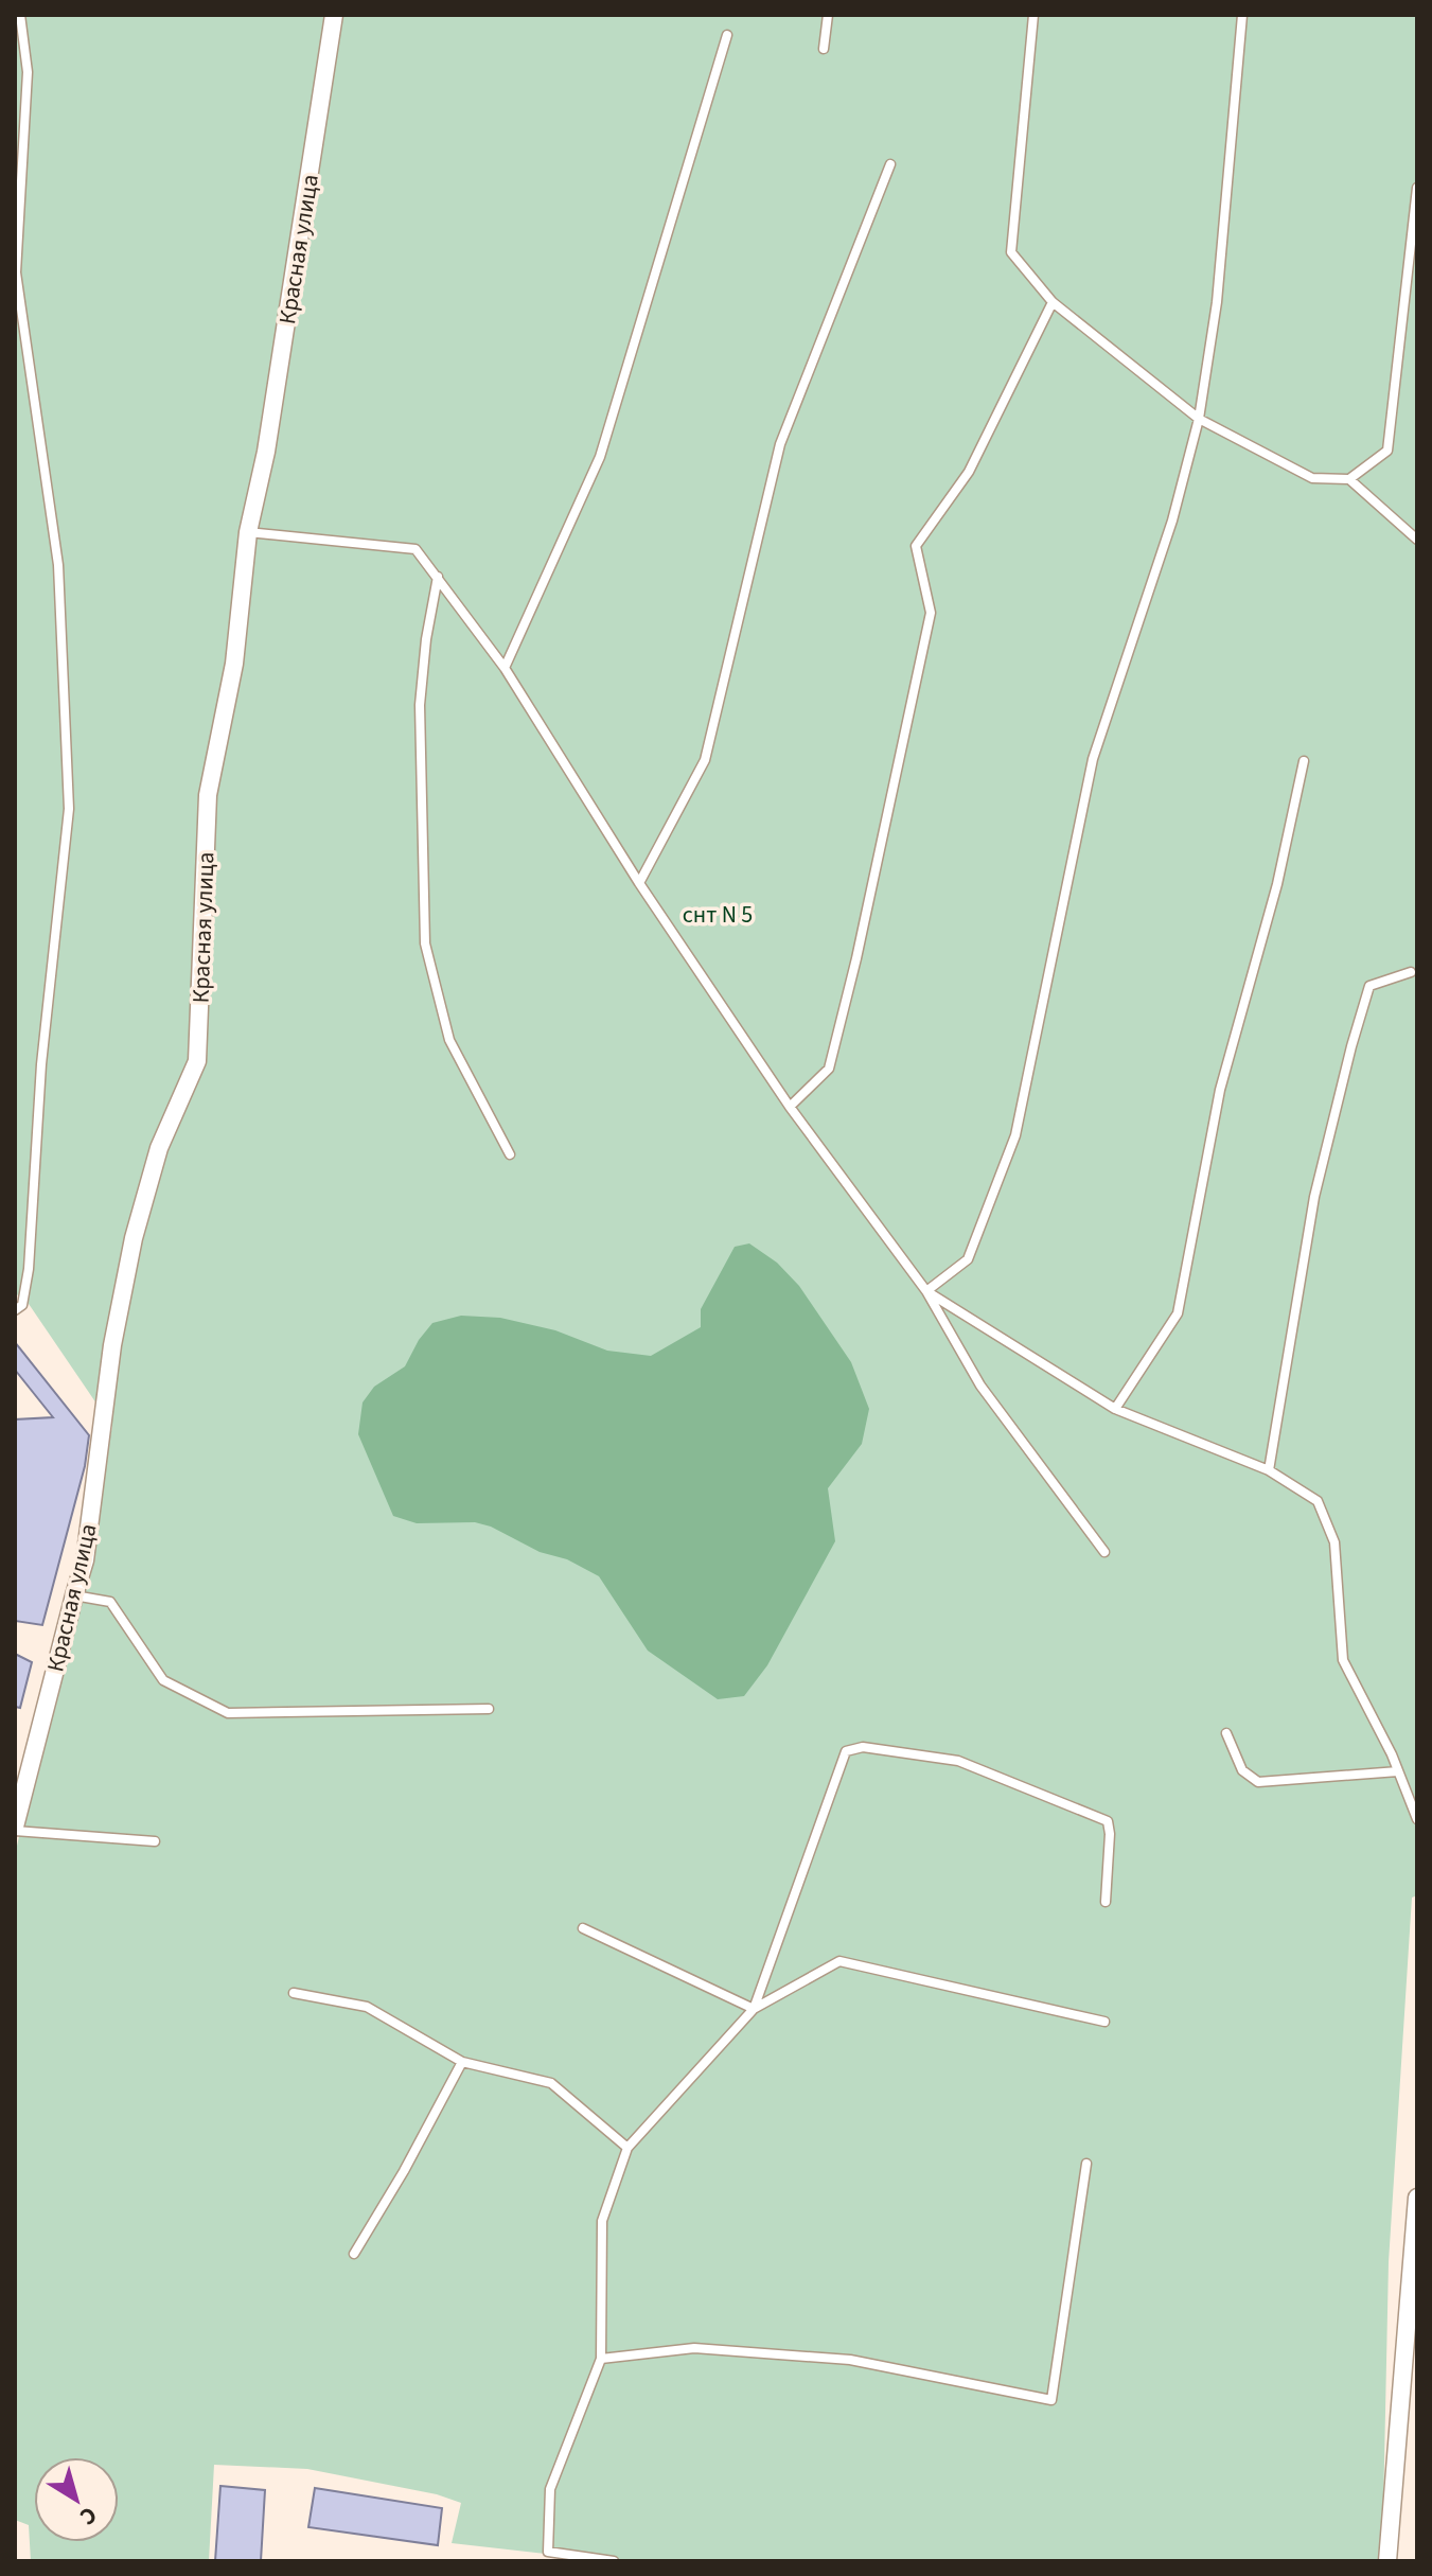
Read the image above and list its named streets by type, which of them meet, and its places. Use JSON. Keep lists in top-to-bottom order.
{
  "streets": {
    "street": ["Красная улица"]
  },
  "parks": ["снт N 5"],
  "north": "bottom right"
}
